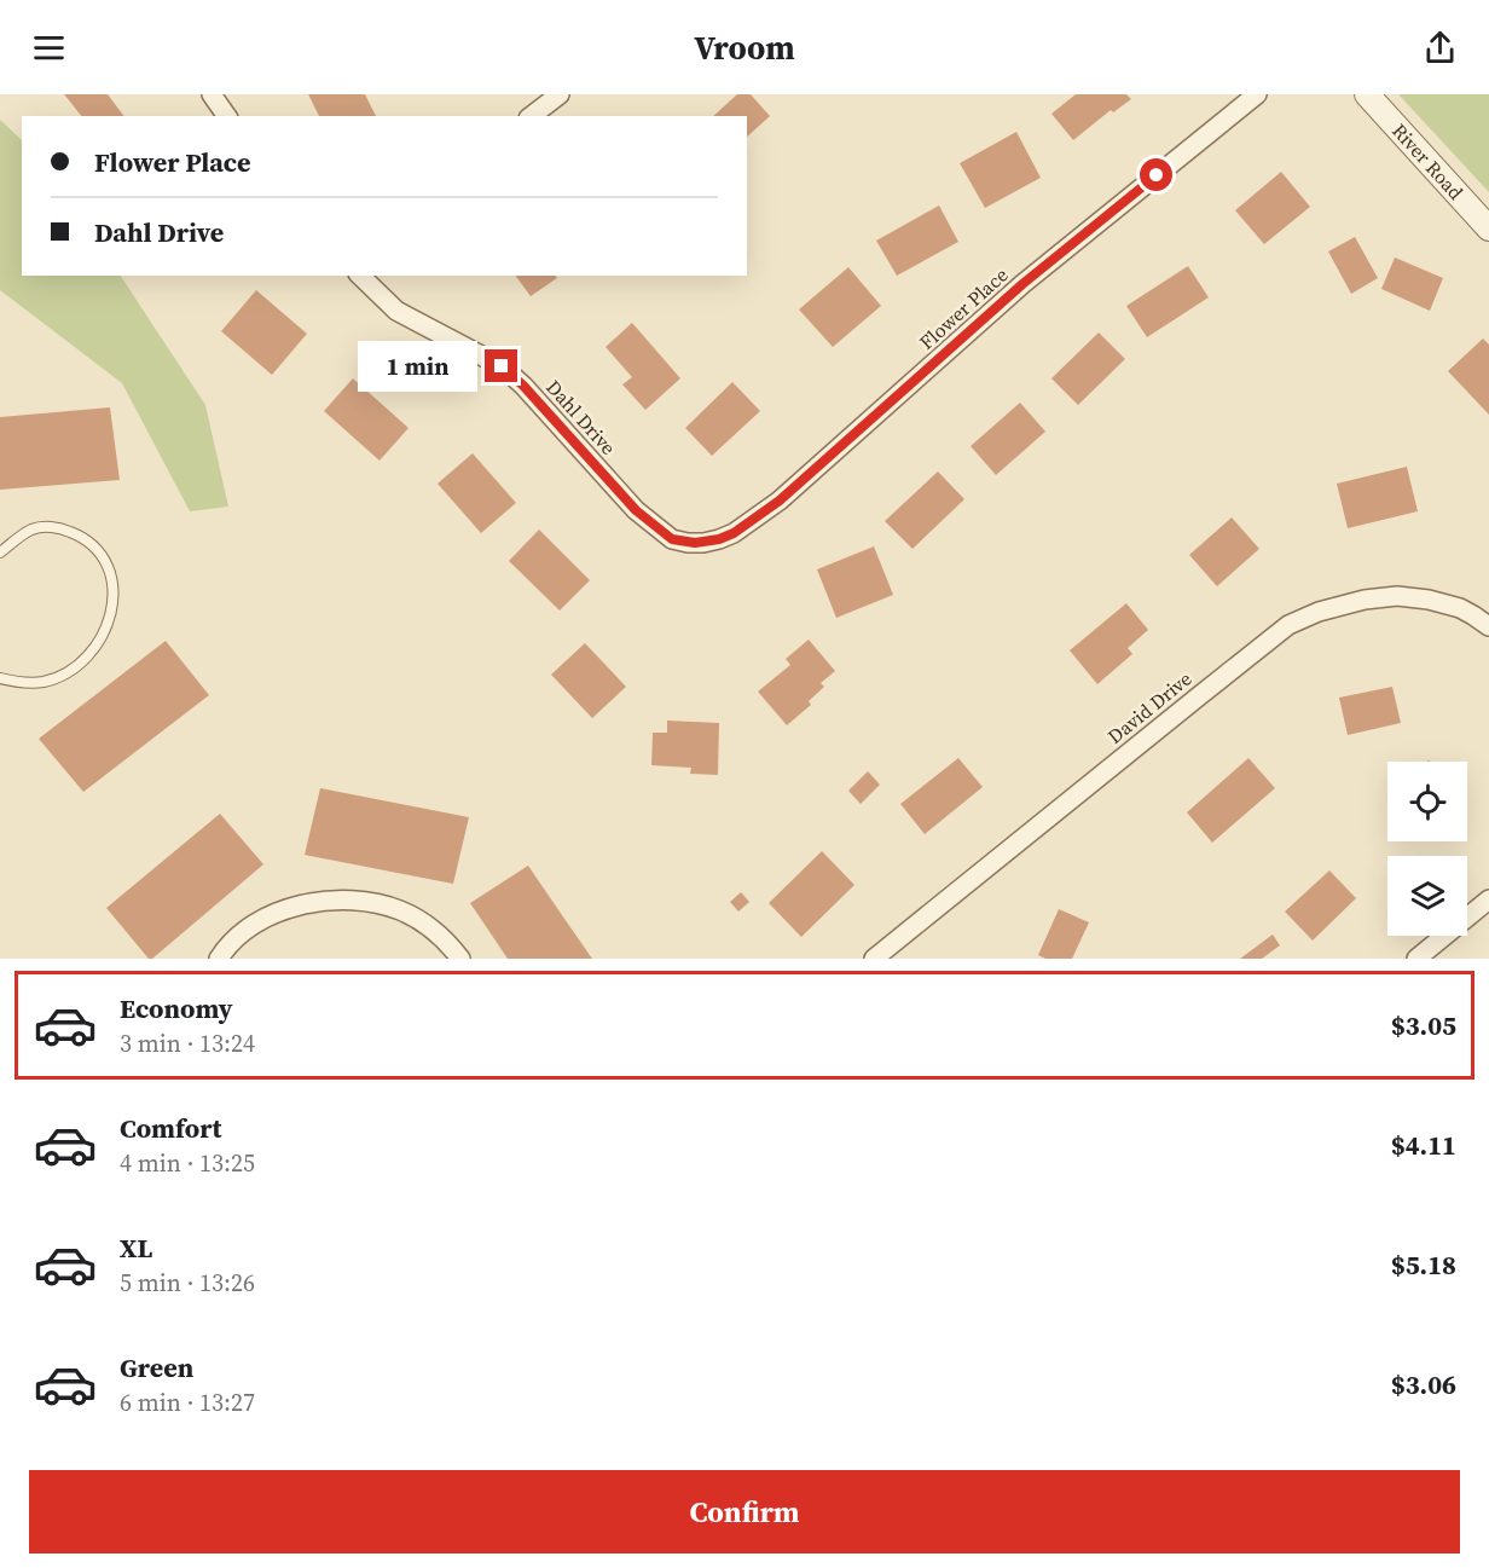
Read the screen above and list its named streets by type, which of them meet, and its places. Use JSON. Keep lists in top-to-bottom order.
{
  "streets": {
    "street": [
      "River Road",
      "Flower Place",
      "Dahl Drive",
      "David Drive"
    ]
  },
  "crossings": [
    ["Flower Place", "Dahl Drive"]
  ],
  "page": {
    "header": "Vroom",
    "banner": ["Flower Place", "Dahl Drive"],
    "bubble": "1 min",
    "list": [
      {
        "name": "Economy",
        "note": "3 min · 13:24",
        "value": "$3.05"
      },
      {
        "name": "Comfort",
        "note": "4 min · 13:25",
        "value": "$4.11"
      },
      {
        "name": "XL",
        "note": "5 min · 13:26",
        "value": "$5.18"
      },
      {
        "name": "Green",
        "note": "6 min · 13:27",
        "value": "$3.06"
      }
    ],
    "buttons": "Confirm"
  }
}
